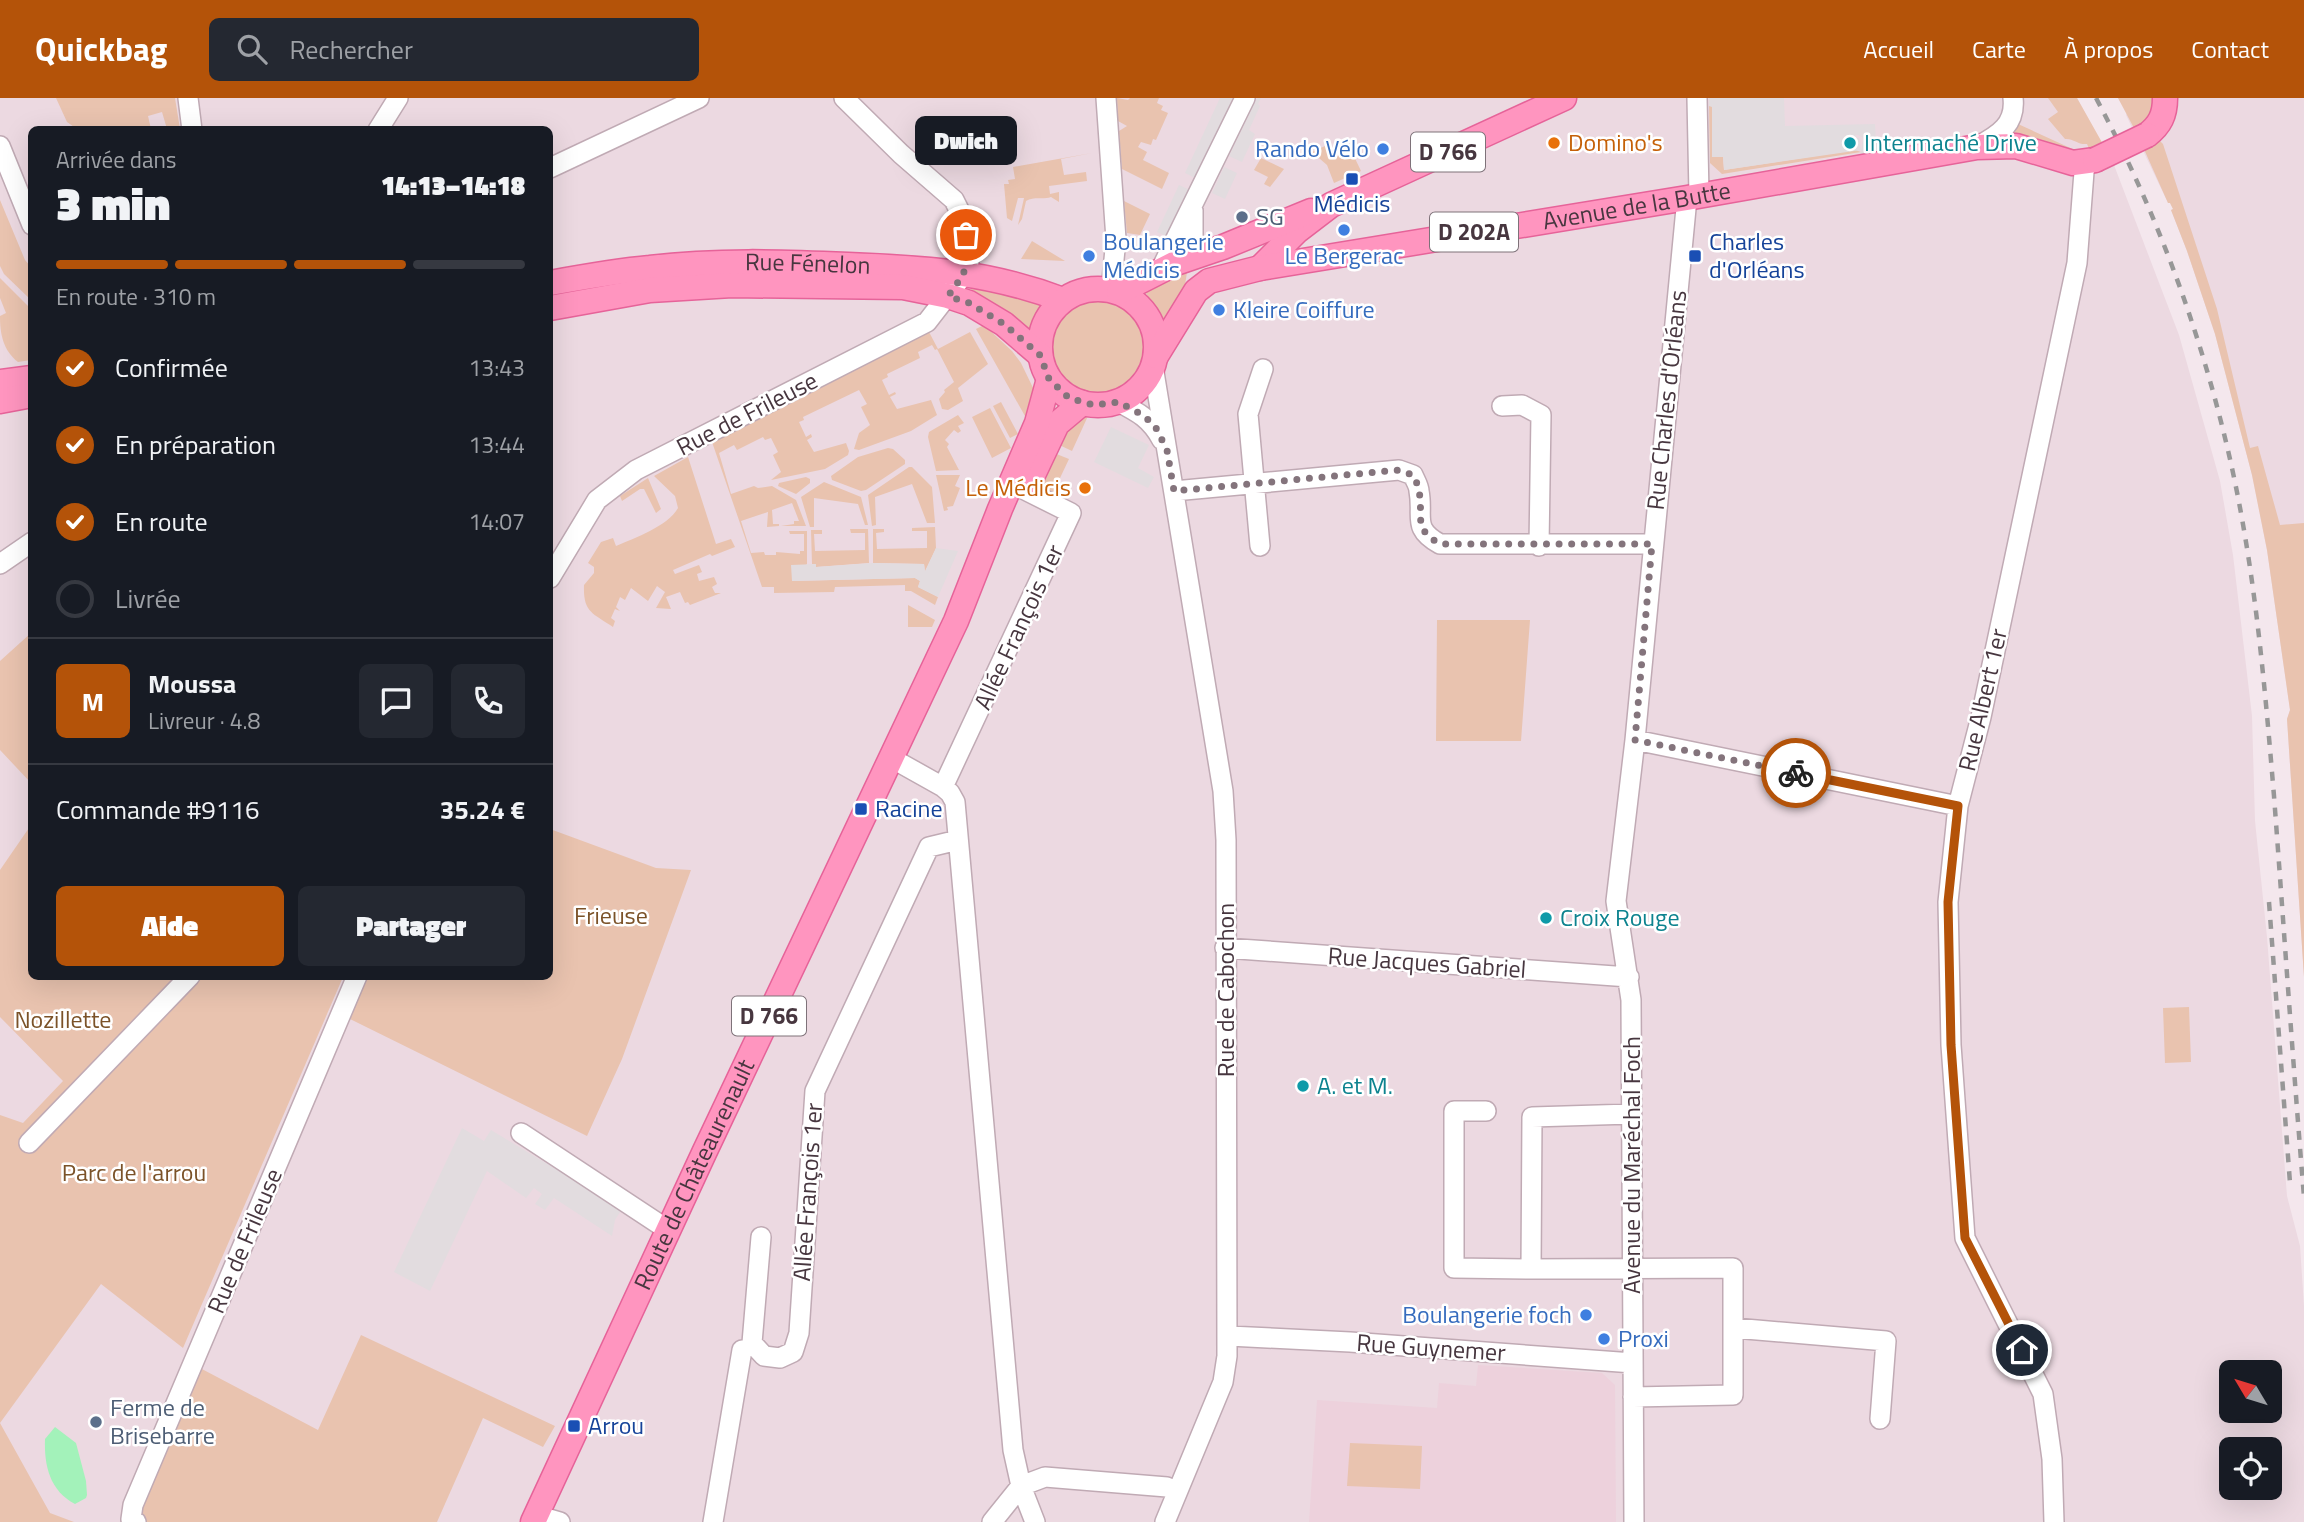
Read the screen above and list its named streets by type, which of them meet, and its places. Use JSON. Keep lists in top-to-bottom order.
{
  "streets": {
    "main road": [
      "D 766",
      "Avenue de la Butte",
      "D 202A",
      "Rue Fénelon",
      "Route de Châteaurenault"
    ],
    "street": [
      "Rue Charles d'Orléans",
      "Rue de Frileuse",
      "Allée François 1er",
      "Rue Albert 1er",
      "Rue Jacques Gabriel",
      "Rue de Cabochon",
      "Avenue du Maréchal Foch",
      "Rue Guynemer"
    ]
  },
  "crossings": [
    ["D 766", "Avenue de la Butte"],
    ["D 766", "Rue Fénelon"],
    ["D 766", "Rue de Cabochon"],
    ["D 766", "Route de Châteaurenault"],
    ["Avenue de la Butte", "Rue Fénelon"],
    ["Avenue de la Butte", "Rue Charles d'Orléans"],
    ["Avenue de la Butte", "Rue Albert 1er"],
    ["Avenue de la Butte", "Rue de Cabochon"],
    ["Avenue de la Butte", "Route de Châteaurenault"],
    ["Rue Fénelon", "Rue de Frileuse"],
    ["Rue Fénelon", "Rue de Cabochon"],
    ["Rue Fénelon", "Route de Châteaurenault"],
    ["Rue Charles d'Orléans", "Rue Jacques Gabriel"],
    ["Rue Charles d'Orléans", "Avenue du Maréchal Foch"],
    ["Allée François 1er", "Route de Châteaurenault"],
    ["Rue Jacques Gabriel", "Rue de Cabochon"],
    ["Rue Jacques Gabriel", "Avenue du Maréchal Foch"],
    ["Rue de Cabochon", "Route de Châteaurenault"],
    ["Rue de Cabochon", "Rue Guynemer"],
    ["Avenue du Maréchal Foch", "Rue Guynemer"]
  ],
  "parks": ["Frieuse", "Nozillette", "Parc de l'arrou"],
  "places": {
    "other": [
      "Domino's",
      "Intermaché Drive",
      "Rando Vélo",
      "SG",
      "Le Bergerac",
      "Dwich",
      "Boulangerie Médicis",
      "Kleire Coiffure",
      "Le Médicis",
      "Croix Rouge",
      "A. et M.",
      "Boulangerie foch",
      "Proxi",
      "Ferme de Brisebarre"
    ],
    "transit": [
      "Médicis",
      "Charles d'Orléans",
      "Racine",
      "Arrou"
    ]
  },
  "north": "top left",
  "page": {
    "header": "Quickbag",
    "search": "Rechercher",
    "nav": [
      "Accueil",
      "Carte",
      "À propos",
      "Contact"
    ],
    "bubble": "Dwich",
    "heading": ["3 min", "Arrivée dans", "14:13–14:18"],
    "panel": [
      "Moussa",
      "Livreur · 4.8",
      "Commande #9116",
      "35.24 €"
    ],
    "bar": "En route · 310 m",
    "list": [
      ["Confirmée", "13:43"],
      ["En préparation", "13:44"],
      ["En route", "14:07"],
      "Livrée"
    ],
    "round": "M",
    "buttons": ["Aide", "Partager"]
  }
}
